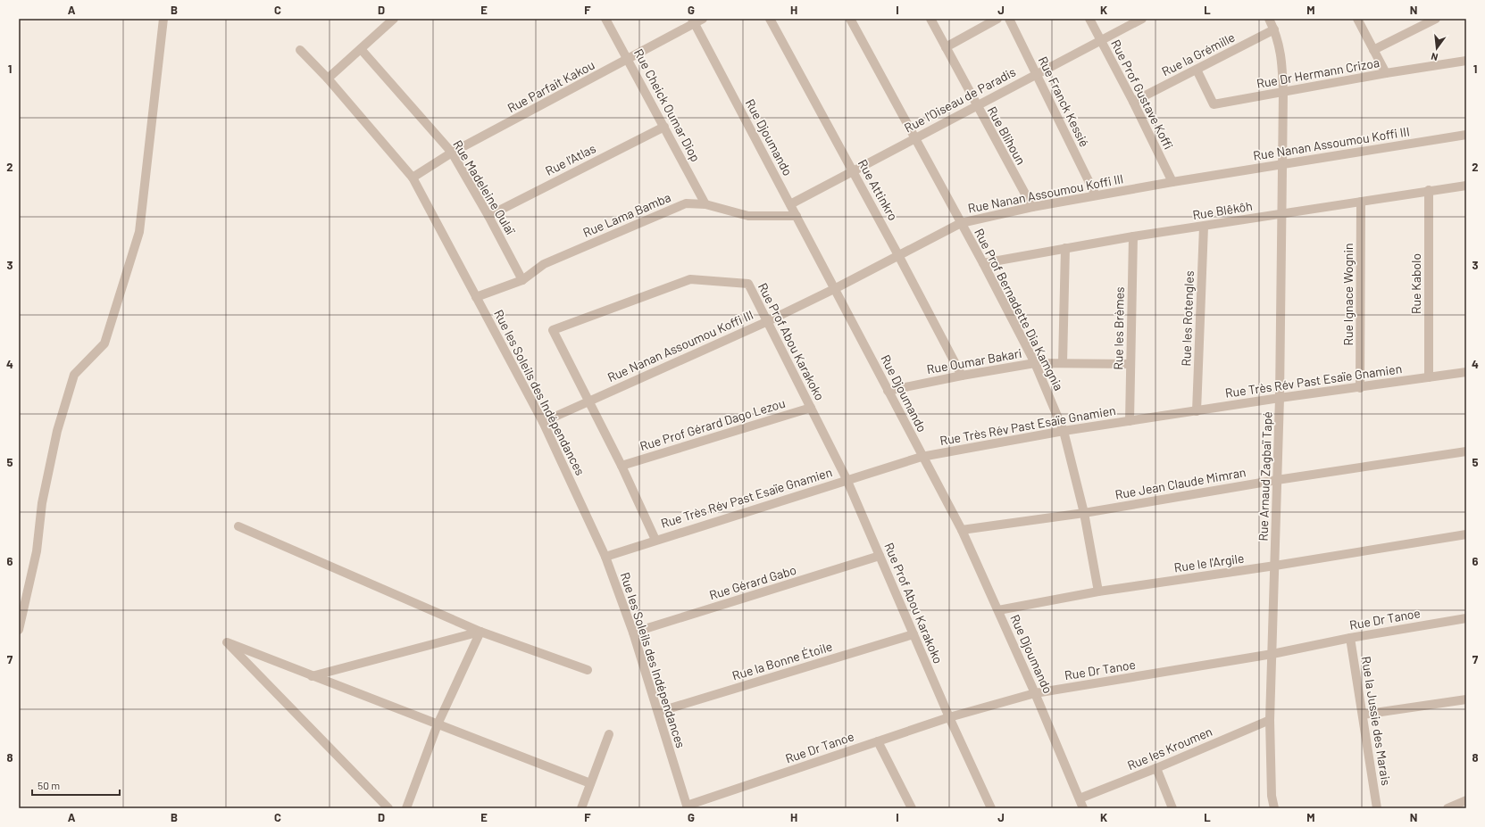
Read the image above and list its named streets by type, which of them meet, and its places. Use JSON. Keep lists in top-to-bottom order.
{
  "streets": {
    "street": [
      "Rue la Grémille",
      "Rue Dr Hermann Crizoa",
      "Rue Parfait Kakou",
      "Rue Prof Gustave Koffi",
      "Rue l'Oiseau de Paradis",
      "Rue Franck Kessié",
      "Rue Cheick Oumar Diop",
      "Rue Blihoun",
      "Rue Djoumando",
      "Rue Nanan Assoumou Koffi III",
      "Rue l'Atlas",
      "Rue Madeleine Oulaï",
      "Rue Attinkro",
      "Rue Blêkôh",
      "Rue Lama Bamba",
      "Rue Kabolo",
      "Rue Ignace Wognin",
      "Rue Prof Bernadette Dia Kamgnia",
      "Rue les Rotengles",
      "Rue les Brèmes",
      "Rue Prof Abou Karakoko",
      "Rue Oumar Bakari",
      "Rue Très Rév Past Esaïe Gnamien",
      "Rue les Soleils des Indépendances",
      "Rue Prof Gérard Dago Lezou",
      "Rue Arnaud Zagbaï Tapé",
      "Rue Jean Claude Mimran",
      "Rue le l'Argile",
      "Rue Gérard Gabo",
      "Rue Dr Tanoe",
      "Rue la Bonne Étoile",
      "Rue la Jussie des Marais",
      "Rue les Kroumen"
    ]
  },
  "crossings": [
    ["Rue la Grémille", "Rue Dr Hermann Crizoa"],
    ["Rue la Grémille", "Rue Prof Gustave Koffi"],
    ["Rue la Grémille", "Rue Arnaud Zagbaï Tapé"],
    ["Rue Dr Hermann Crizoa", "Rue Arnaud Zagbaï Tapé"],
    ["Rue Parfait Kakou", "Rue Cheick Oumar Diop"],
    ["Rue Parfait Kakou", "Rue Djoumando"],
    ["Rue Parfait Kakou", "Rue Madeleine Oulaï"],
    ["Rue Parfait Kakou", "Rue les Soleils des Indépendances"],
    ["Rue Prof Gustave Koffi", "Rue l'Oiseau de Paradis"],
    ["Rue Prof Gustave Koffi", "Rue Nanan Assoumou Koffi III"],
    ["Rue l'Oiseau de Paradis", "Rue Franck Kessié"],
    ["Rue l'Oiseau de Paradis", "Rue Blihoun"],
    ["Rue l'Oiseau de Paradis", "Rue Djoumando"],
    ["Rue l'Oiseau de Paradis", "Rue Attinkro"],
    ["Rue l'Oiseau de Paradis", "Rue Prof Bernadette Dia Kamgnia"],
    ["Rue Franck Kessié", "Rue Nanan Assoumou Koffi III"],
    ["Rue Cheick Oumar Diop", "Rue l'Atlas"],
    ["Rue Cheick Oumar Diop", "Rue Lama Bamba"],
    ["Rue Blihoun", "Rue Nanan Assoumou Koffi III"],
    ["Rue Djoumando", "Rue Nanan Assoumou Koffi III"],
    ["Rue Djoumando", "Rue Lama Bamba"],
    ["Rue Djoumando", "Rue Oumar Bakari"],
    ["Rue Djoumando", "Rue Très Rév Past Esaïe Gnamien"],
    ["Rue Djoumando", "Rue Jean Claude Mimran"],
    ["Rue Djoumando", "Rue le l'Argile"],
    ["Rue Djoumando", "Rue Dr Tanoe"],
    ["Rue Djoumando", "Rue les Kroumen"],
    ["Rue Nanan Assoumou Koffi III", "Rue Attinkro"],
    ["Rue Nanan Assoumou Koffi III", "Rue Prof Bernadette Dia Kamgnia"],
    ["Rue Nanan Assoumou Koffi III", "Rue Prof Abou Karakoko"],
    ["Rue Nanan Assoumou Koffi III", "Rue les Soleils des Indépendances"],
    ["Rue Nanan Assoumou Koffi III", "Rue Arnaud Zagbaï Tapé"],
    ["Rue l'Atlas", "Rue Madeleine Oulaï"],
    ["Rue Madeleine Oulaï", "Rue Lama Bamba"],
    ["Rue Attinkro", "Rue Oumar Bakari"],
    ["Rue Blêkôh", "Rue Kabolo"],
    ["Rue Blêkôh", "Rue Ignace Wognin"],
    ["Rue Blêkôh", "Rue Prof Bernadette Dia Kamgnia"],
    ["Rue Blêkôh", "Rue les Rotengles"],
    ["Rue Blêkôh", "Rue les Brèmes"],
    ["Rue Blêkôh", "Rue Arnaud Zagbaï Tapé"],
    ["Rue Lama Bamba", "Rue les Soleils des Indépendances"],
    ["Rue Kabolo", "Rue Très Rév Past Esaïe Gnamien"],
    ["Rue Ignace Wognin", "Rue Très Rév Past Esaïe Gnamien"],
    ["Rue Prof Bernadette Dia Kamgnia", "Rue Oumar Bakari"],
    ["Rue Prof Bernadette Dia Kamgnia", "Rue Très Rév Past Esaïe Gnamien"],
    ["Rue Prof Bernadette Dia Kamgnia", "Rue Jean Claude Mimran"],
    ["Rue Prof Bernadette Dia Kamgnia", "Rue le l'Argile"],
    ["Rue les Rotengles", "Rue Très Rév Past Esaïe Gnamien"],
    ["Rue les Brèmes", "Rue Oumar Bakari"],
    ["Rue les Brèmes", "Rue Très Rév Past Esaïe Gnamien"],
    ["Rue Prof Abou Karakoko", "Rue Très Rév Past Esaïe Gnamien"],
    ["Rue Prof Abou Karakoko", "Rue Prof Gérard Dago Lezou"],
    ["Rue Prof Abou Karakoko", "Rue Gérard Gabo"],
    ["Rue Prof Abou Karakoko", "Rue Dr Tanoe"],
    ["Rue Prof Abou Karakoko", "Rue la Bonne Étoile"],
    ["Rue Très Rév Past Esaïe Gnamien", "Rue les Soleils des Indépendances"],
    ["Rue Très Rév Past Esaïe Gnamien", "Rue Arnaud Zagbaï Tapé"],
    ["Rue les Soleils des Indépendances", "Rue Gérard Gabo"],
    ["Rue les Soleils des Indépendances", "Rue Dr Tanoe"],
    ["Rue les Soleils des Indépendances", "Rue la Bonne Étoile"],
    ["Rue Arnaud Zagbaï Tapé", "Rue Jean Claude Mimran"],
    ["Rue Arnaud Zagbaï Tapé", "Rue le l'Argile"],
    ["Rue Arnaud Zagbaï Tapé", "Rue Dr Tanoe"],
    ["Rue Arnaud Zagbaï Tapé", "Rue les Kroumen"],
    ["Rue Dr Tanoe", "Rue la Jussie des Marais"]
  ],
  "scale_bar": "50 m",
  "north": "bottom",
  "grid": {
    "columns": [
      "A",
      "B",
      "C",
      "D",
      "E",
      "F",
      "G",
      "H",
      "I",
      "J",
      "K",
      "L",
      "M",
      "N"
    ],
    "rows": [
      "1",
      "2",
      "3",
      "4",
      "5",
      "6",
      "7",
      "8"
    ]
  }
}
